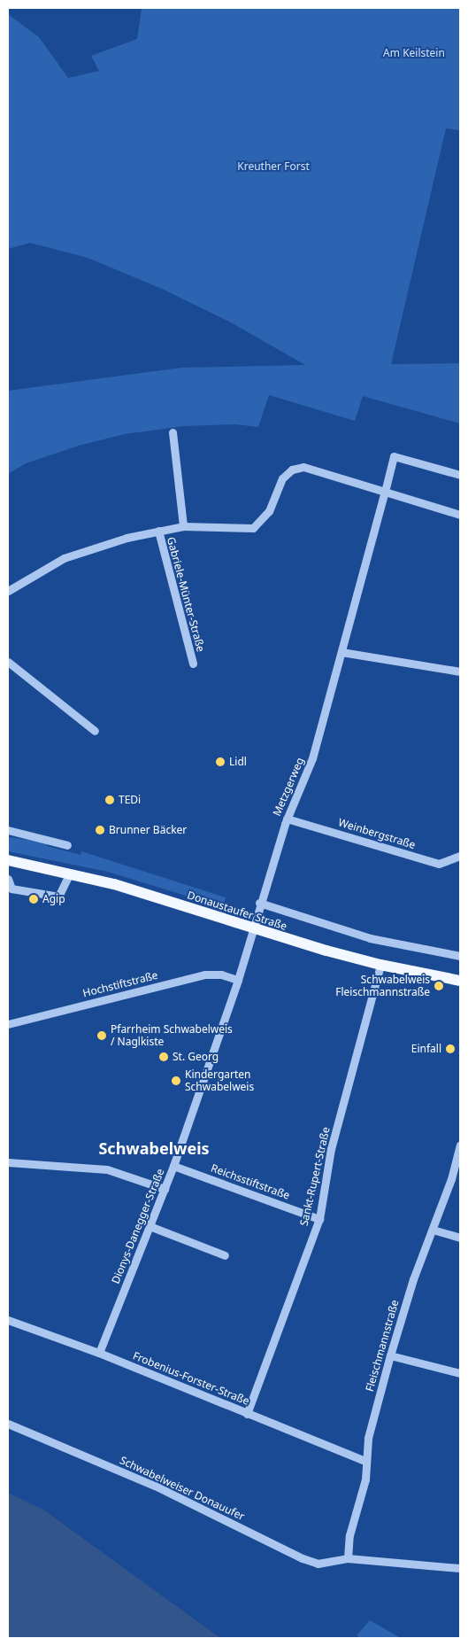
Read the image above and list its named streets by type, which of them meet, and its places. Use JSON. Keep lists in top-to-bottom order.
{
  "streets": {
    "main road": ["Donaustaufer Straße"],
    "street": [
      "Gabriele-Münter-Straße",
      "Metzgerweg",
      "Weinbergstraße",
      "Hochstiftstraße",
      "Sankt-Rupert-Straße",
      "Reichsstiftstraße",
      "Dionys-Danegger-Straße",
      "Fleischmannstraße",
      "Frobenius-Forster-Straße",
      "Schwabelweiser Donauufer"
    ]
  },
  "crossings": [
    ["Metzgerweg", "Weinbergstraße"],
    ["Metzgerweg", "Donaustaufer Straße"],
    ["Metzgerweg", "Dionys-Danegger-Straße"],
    ["Donaustaufer Straße", "Sankt-Rupert-Straße"],
    ["Donaustaufer Straße", "Dionys-Danegger-Straße"],
    ["Hochstiftstraße", "Dionys-Danegger-Straße"],
    ["Sankt-Rupert-Straße", "Reichsstiftstraße"],
    ["Sankt-Rupert-Straße", "Frobenius-Forster-Straße"],
    ["Reichsstiftstraße", "Dionys-Danegger-Straße"],
    ["Dionys-Danegger-Straße", "Frobenius-Forster-Straße"],
    ["Fleischmannstraße", "Frobenius-Forster-Straße"],
    ["Fleischmannstraße", "Schwabelweiser Donauufer"]
  ],
  "districts": ["Schwabelweis"],
  "parks": ["Am Keilstein", "Kreuther Forst"],
  "places": [
    "Lidl",
    "TEDi",
    "Brunner Bäcker",
    "Agip",
    "Schwabelweis Fleischmannstraße",
    "Pfarrheim Schwabelweis / Naglkiste",
    "Einfall",
    "St. Georg",
    "Kindergarten Schwabelweis"
  ]
}
